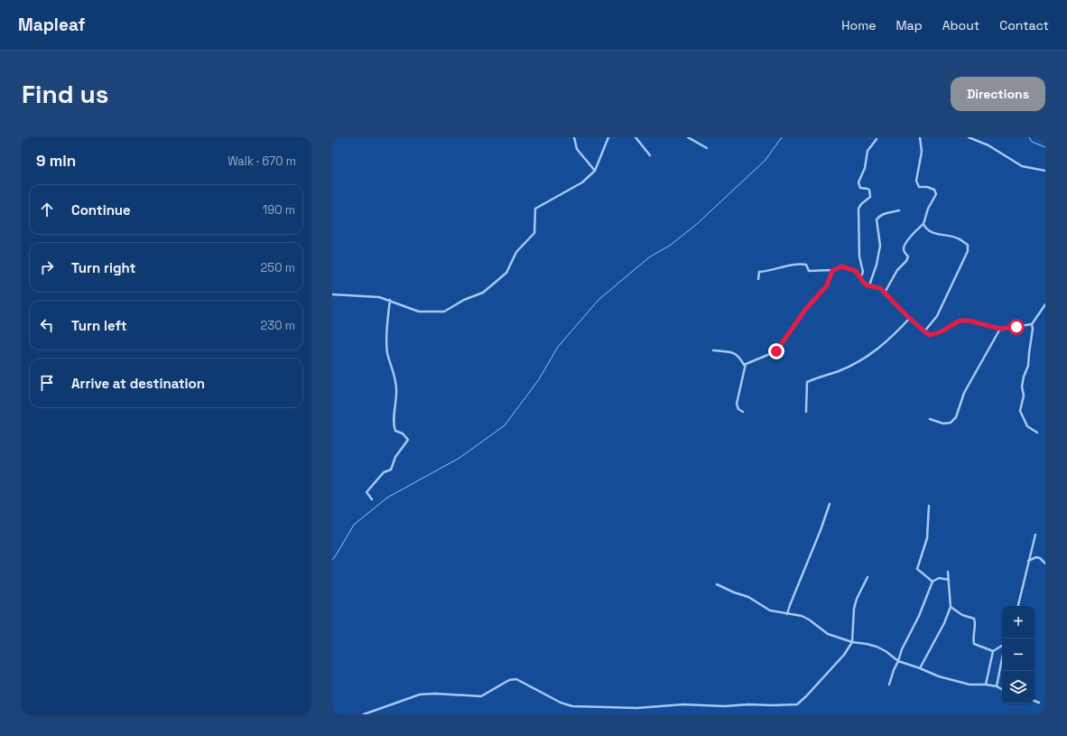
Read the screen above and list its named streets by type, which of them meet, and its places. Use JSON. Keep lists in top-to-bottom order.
{
  "page": {
    "header": "Mapleaf",
    "nav": [
      "Home",
      "Map",
      "About",
      "Contact"
    ],
    "buttons": "Directions",
    "title": "Find us",
    "heading": ["9 min", "Walk · 670 m"],
    "list": [
      ["Continue", "190 m"],
      ["Turn right", "250 m"],
      ["Turn left", "230 m"],
      "Arrive at destination"
    ],
    "map_buttons": ["+", "−"]
  }
}
